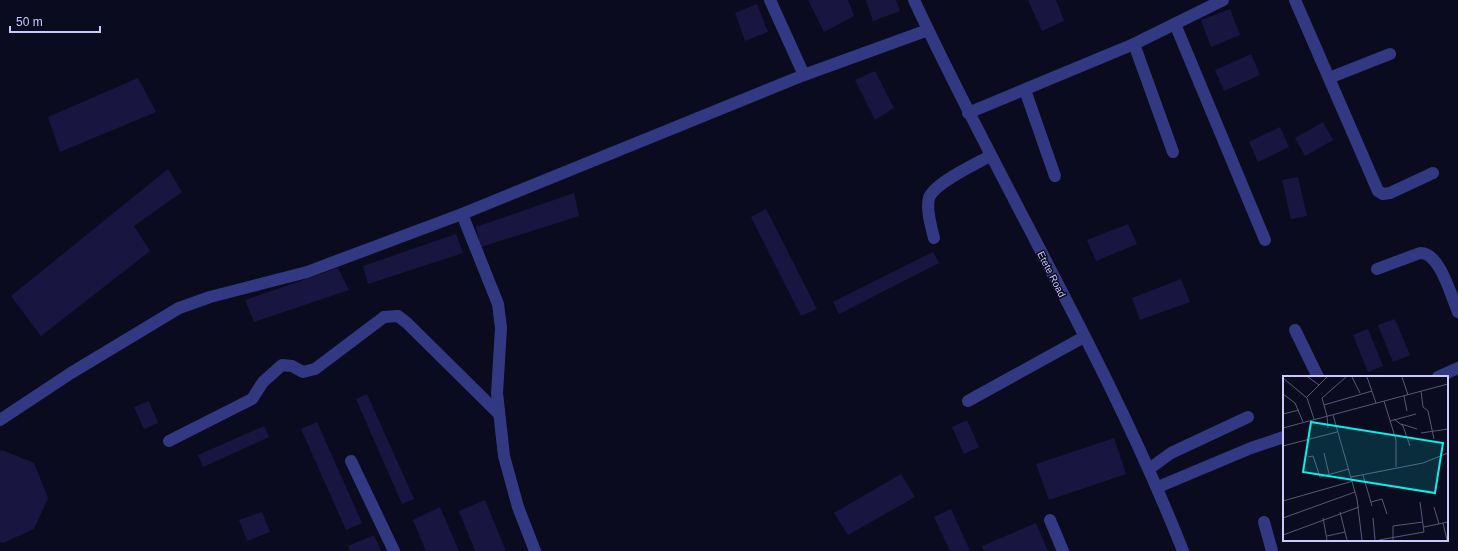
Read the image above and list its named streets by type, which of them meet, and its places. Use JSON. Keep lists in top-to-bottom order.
{
  "streets": {
    "street": ["Etete Road"]
  },
  "scale_bar": "50 m"
}
